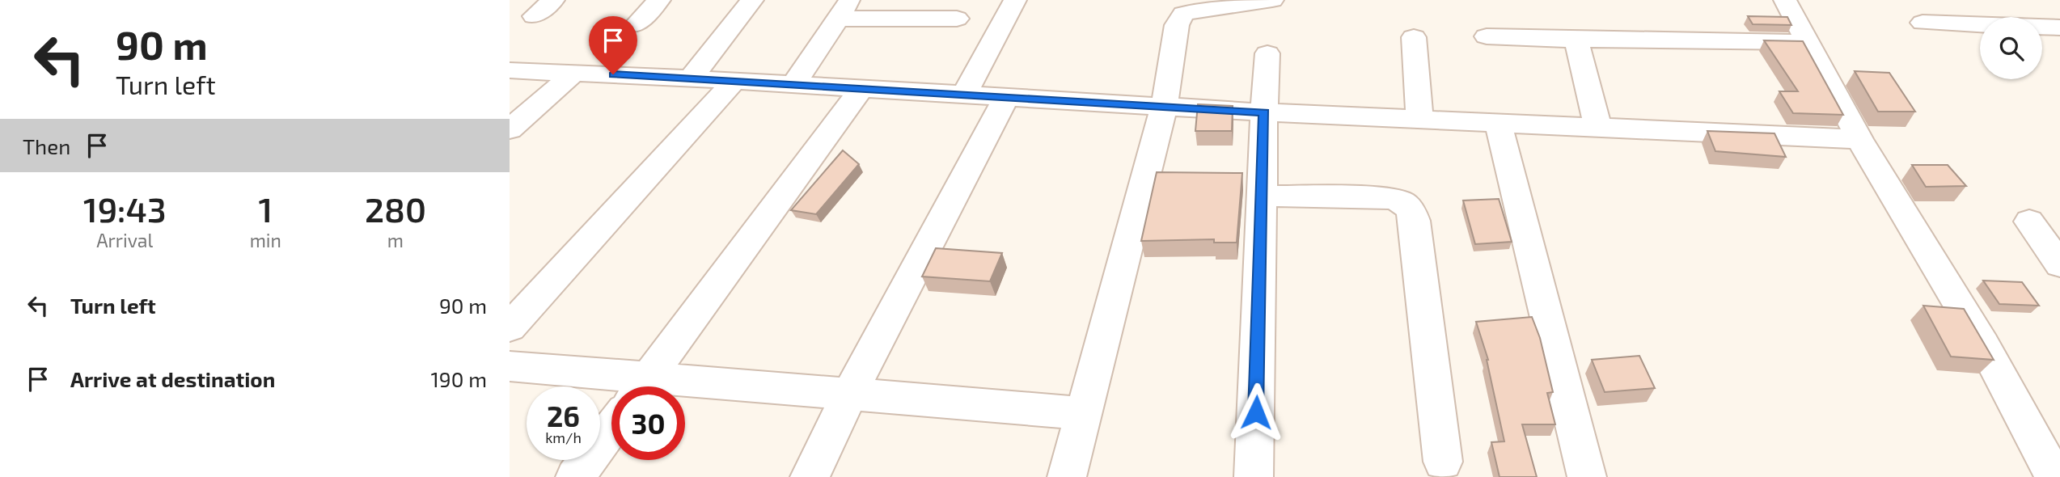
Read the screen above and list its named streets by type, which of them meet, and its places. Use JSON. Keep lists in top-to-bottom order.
{
  "page": {
    "turn": ["90 m", "Turn left"],
    "then": "Then",
    "eta": [
      "19:43",
      "Arrival",
      "1",
      "min",
      "280",
      "m"
    ],
    "list": [
      {
        "name": "Turn left",
        "value": "90 m"
      },
      {
        "name": "Arrive at destination",
        "value": "190 m"
      }
    ],
    "speed": "26 km/h",
    "limit": "30"
  }
}
